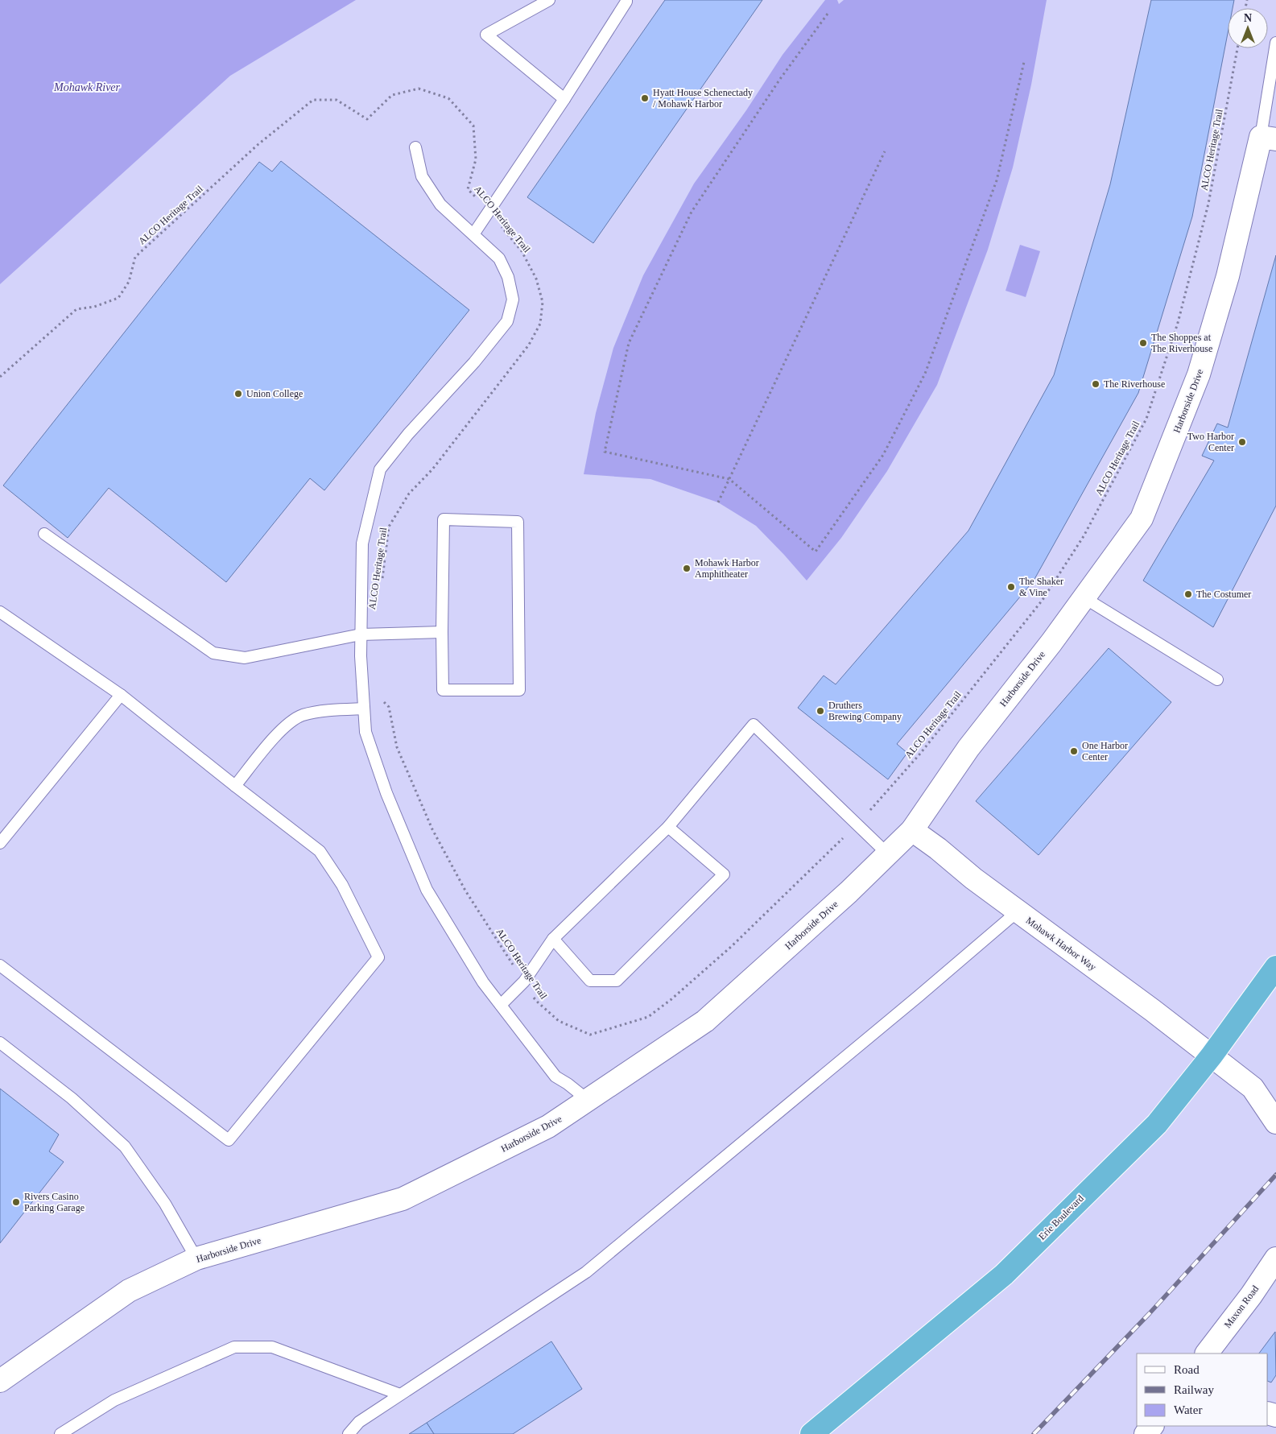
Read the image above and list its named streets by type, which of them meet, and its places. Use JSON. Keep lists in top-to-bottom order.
{
  "streets": {
    "highway": ["Erie Boulevard"],
    "street": ["Harborside Drive", "Mohawk Harbor Way", "Maxon Road"],
    "path": ["ALCO Heritage Trail"]
  },
  "crossings": [
    ["Harborside Drive", "Mohawk Harbor Way"],
    ["Mohawk Harbor Way", "Erie Boulevard"]
  ],
  "water": ["Mohawk River"],
  "places": [
    "Hyatt House Schenectady / Mohawk Harbor",
    "The Shoppes at The Riverhouse",
    "The Riverhouse",
    "Union College",
    "Two Harbor Center",
    "Mohawk Harbor Amphitheater",
    "The Shaker & Vine",
    "The Costumer",
    "Druthers Brewing Company",
    "One Harbor Center",
    "Rivers Casino Parking Garage"
  ],
  "legend": ["Road", "Railway", "Water"],
  "north": "top"
}
